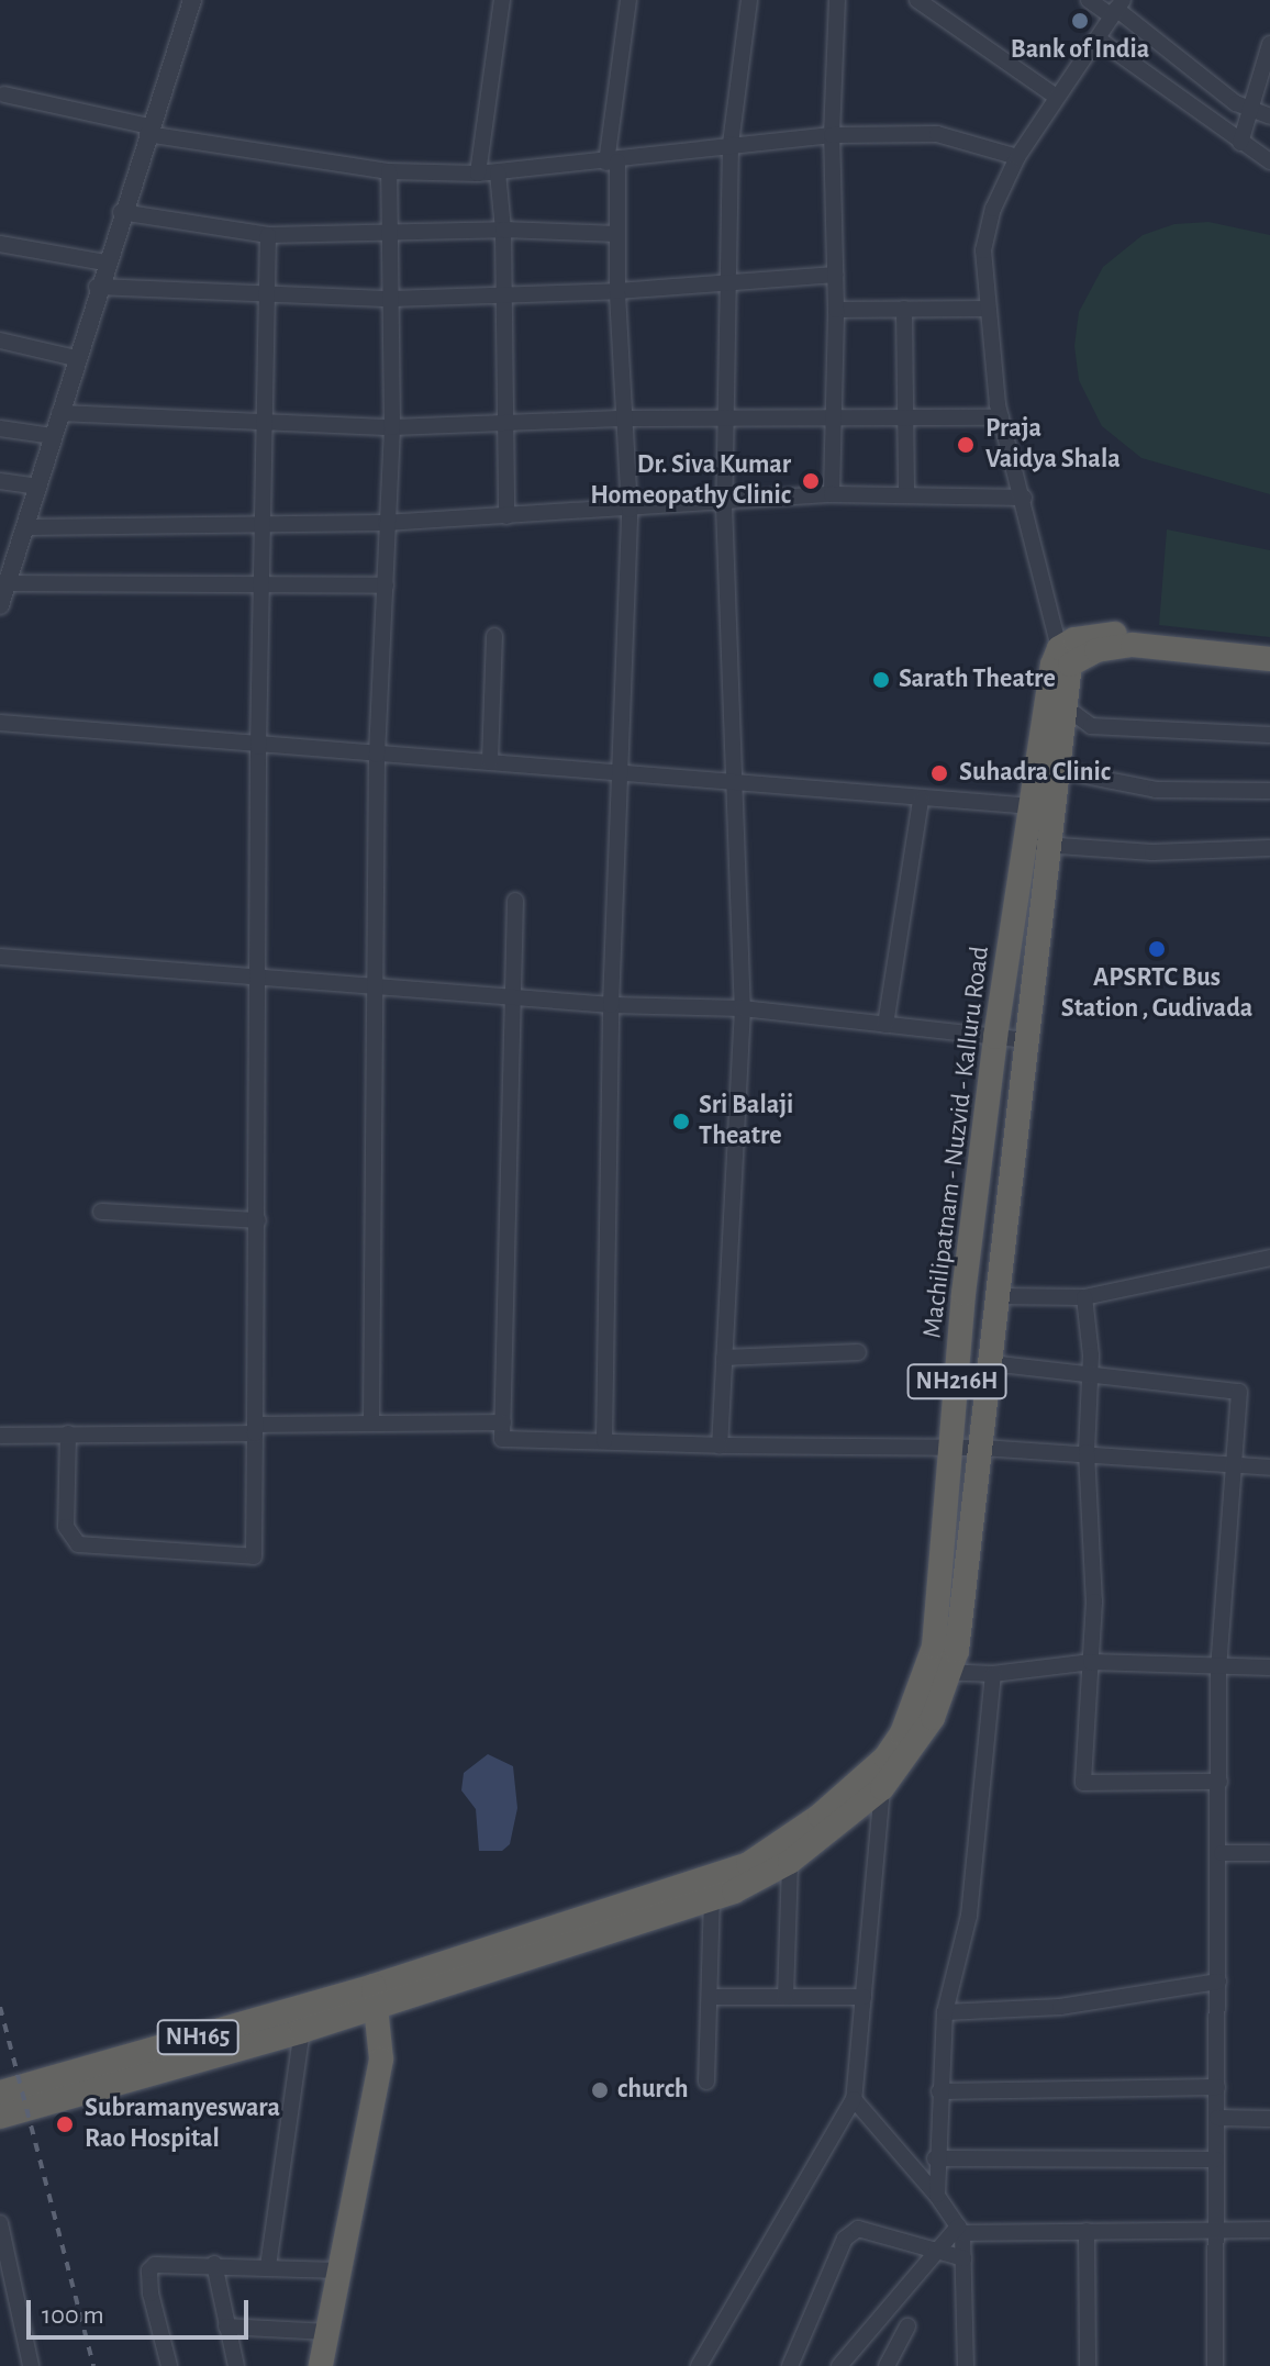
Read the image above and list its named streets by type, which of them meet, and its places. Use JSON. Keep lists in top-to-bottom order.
{
  "streets": {
    "highway": ["Machilipatnam - Nuzvid - Kalluru Road", "NH216H", "NH165"]
  },
  "crossings": [
    ["Machilipatnam - Nuzvid - Kalluru Road", "NH165"]
  ],
  "places": [
    "Bank of India",
    "Praja Vaidya Shala",
    "Dr. Siva Kumar Homeopathy Clinic",
    "Sarath Theatre",
    "Suhadra Clinic",
    "APSRTC Bus Station , Gudivada",
    "Sri Balaji Theatre",
    "church",
    "Subramanyeswara Rao Hospital"
  ],
  "scale_bar": "100 m"
}
